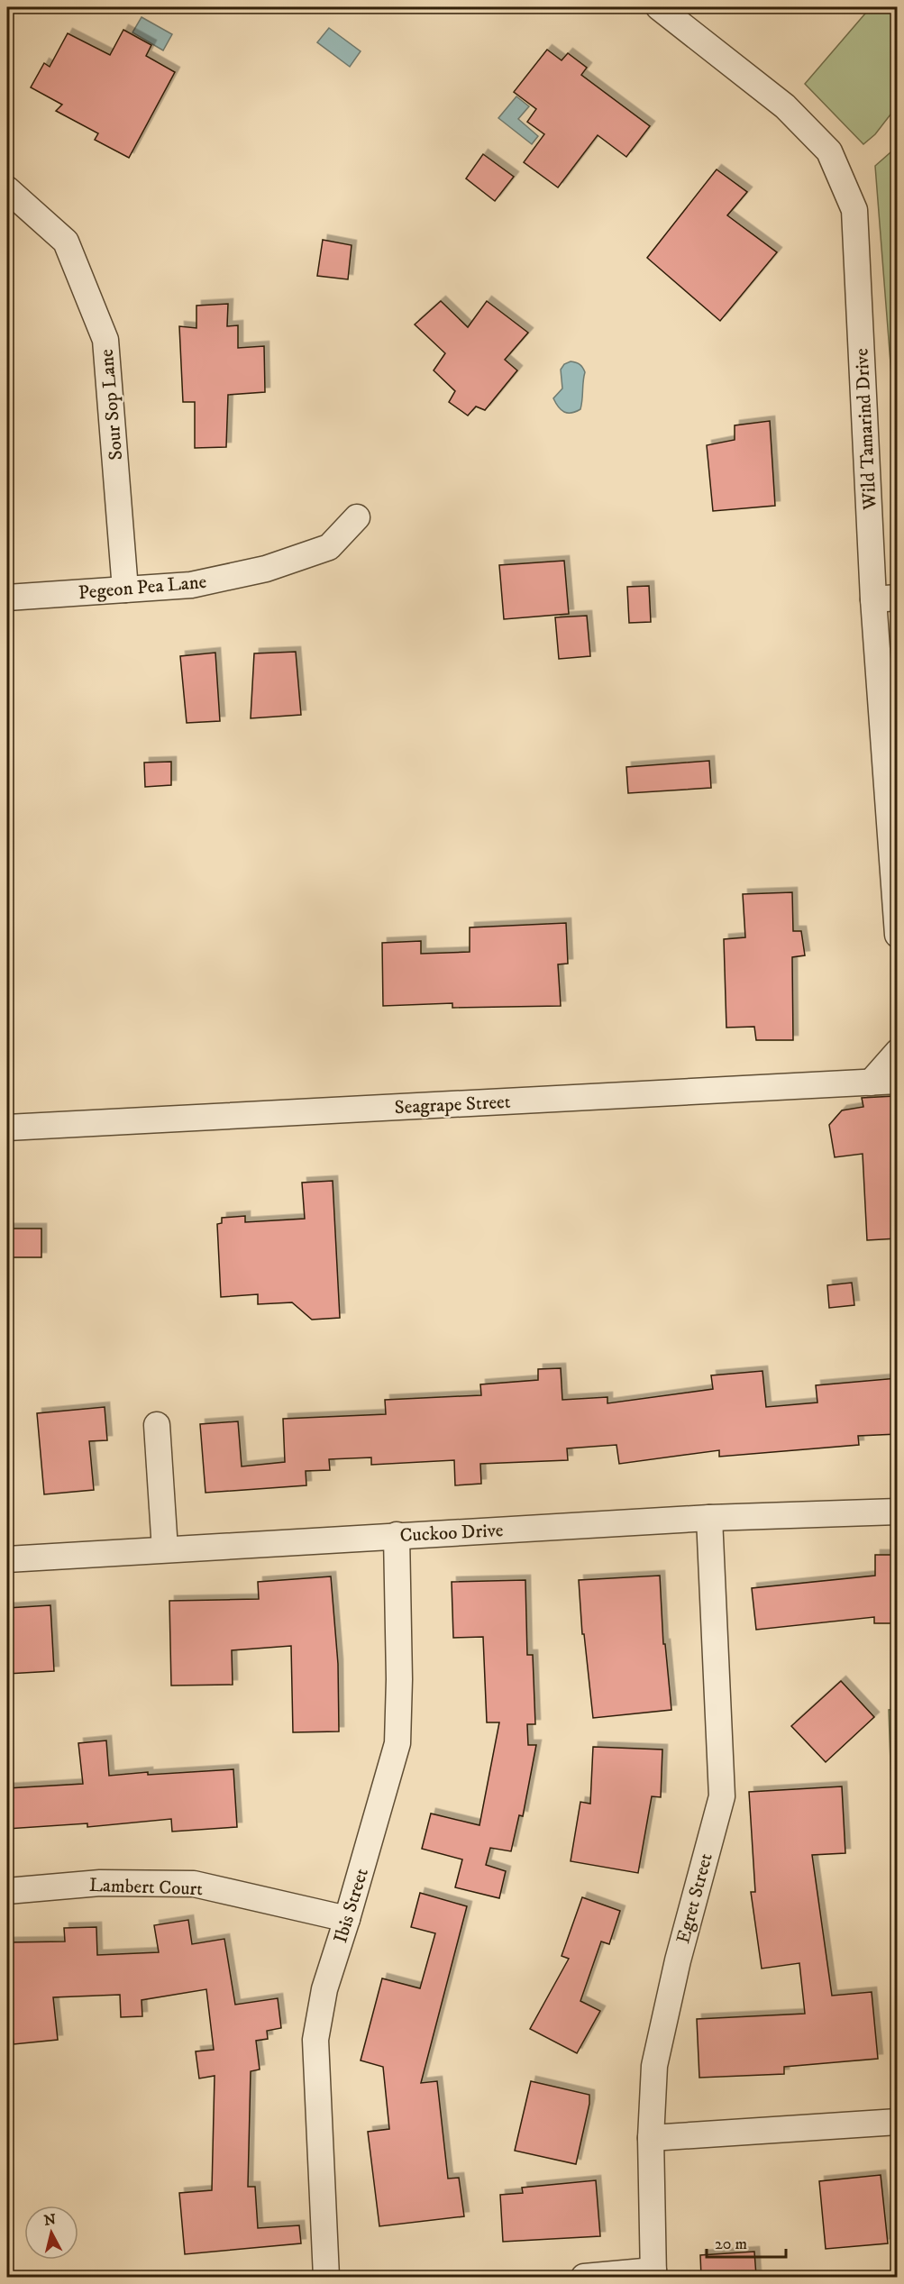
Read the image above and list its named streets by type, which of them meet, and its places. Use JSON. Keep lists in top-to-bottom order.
{
  "streets": {
    "street": [
      "Sour Sop Lane",
      "Wild Tamarind Drive",
      "Pegeon Pea Lane",
      "Seagrape Street",
      "Cuckoo Drive",
      "Lambert Court",
      "Egret Street",
      "Ibis Street"
    ]
  },
  "crossings": [
    ["Sour Sop Lane", "Pegeon Pea Lane"],
    ["Cuckoo Drive", "Egret Street"],
    ["Cuckoo Drive", "Ibis Street"],
    ["Lambert Court", "Ibis Street"]
  ],
  "scale_bar": "20 m",
  "north": "top"
}
